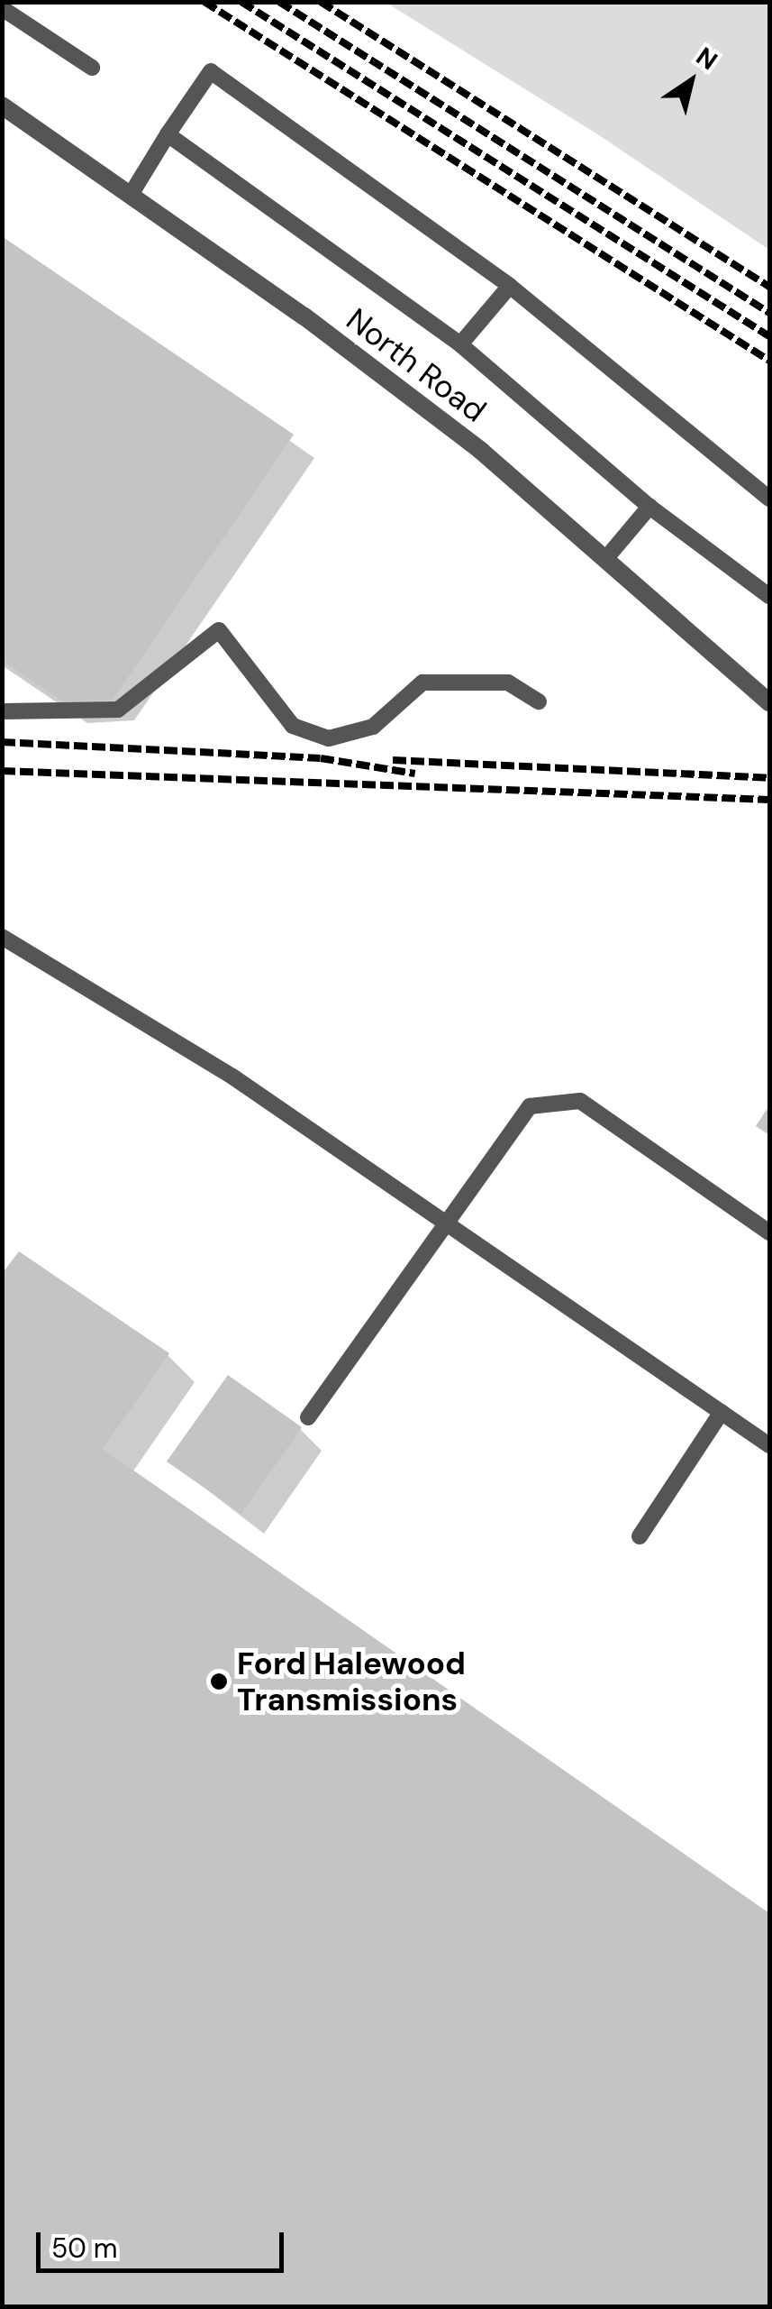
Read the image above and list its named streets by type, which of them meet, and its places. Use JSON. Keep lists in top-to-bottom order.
{
  "streets": {
    "street": ["North Road"]
  },
  "places": ["Ford Halewood Transmissions"],
  "scale_bar": "50 m",
  "north": "top right"
}
